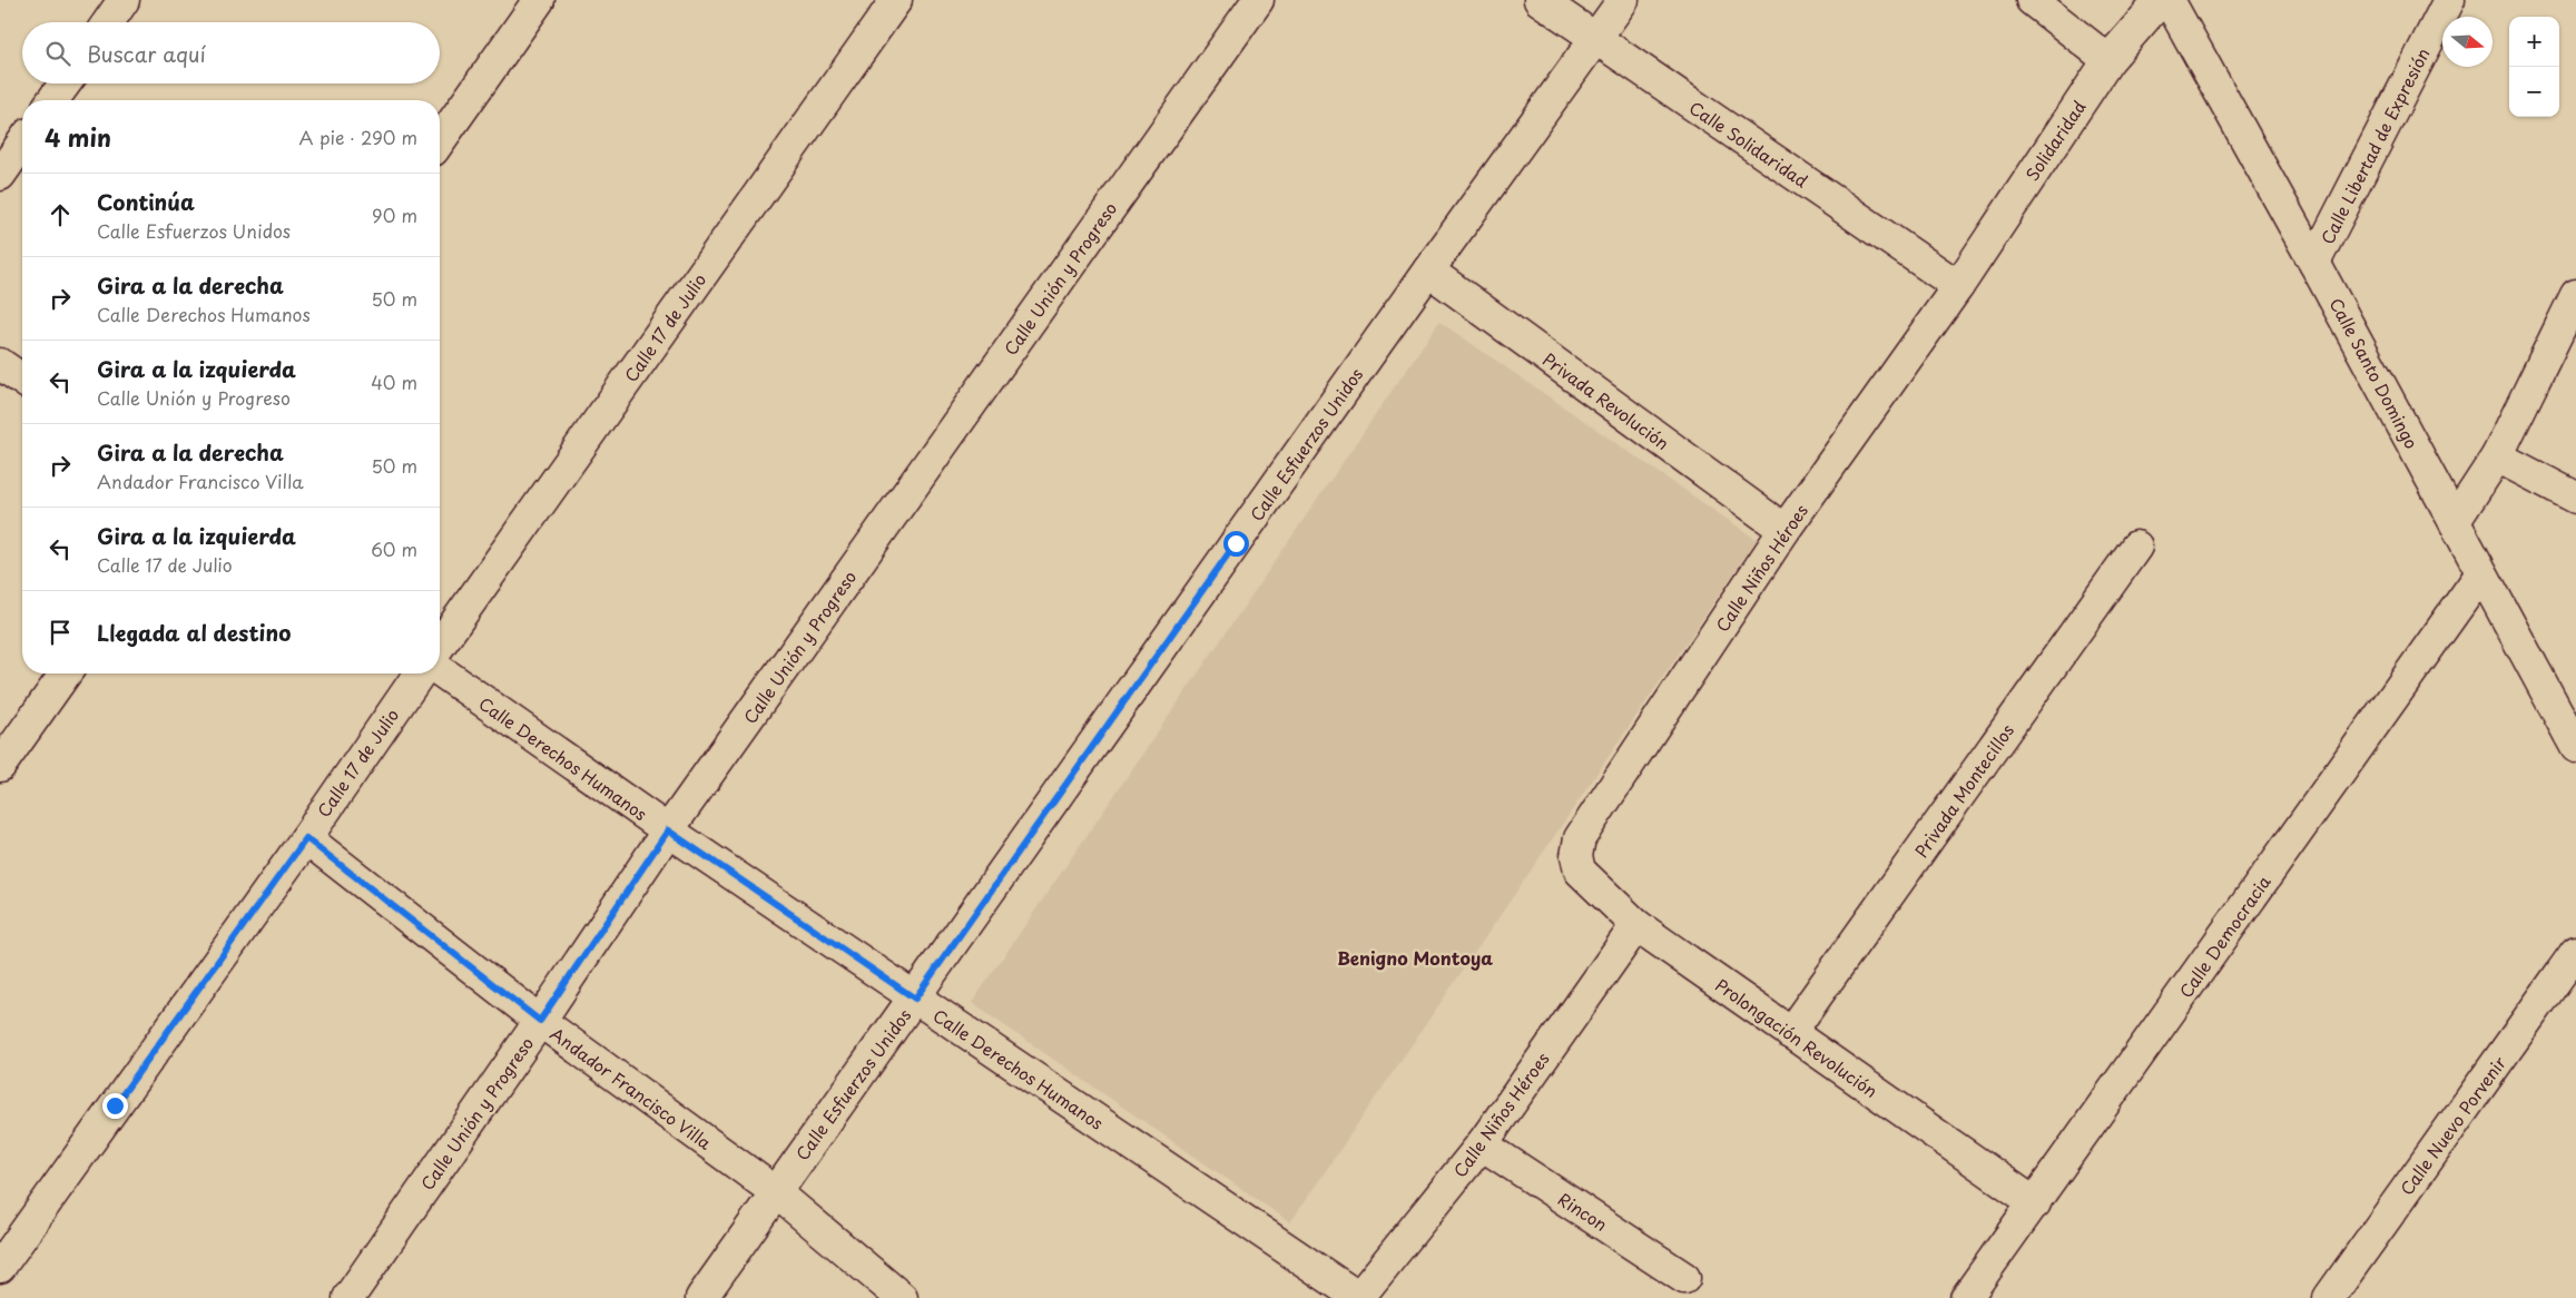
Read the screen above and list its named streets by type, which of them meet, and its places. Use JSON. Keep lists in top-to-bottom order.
{
  "streets": {
    "street": [
      "Solidaridad",
      "Calle Solidaridad",
      "Calle Libertad de Expresión",
      "Calle Unión y Progreso",
      "Calle 17 de Julio",
      "Calle Santo Domingo",
      "Privada Revolución",
      "Calle Esfuerzos Unidos",
      "Calle Niños Héroes",
      "Calle Derechos Humanos",
      "Privada Montecillos",
      "Calle Democracia",
      "Prolongación Revolución",
      "Andador Francisco Villa",
      "Calle Nuevo Porvenir",
      "Rincon"
    ]
  },
  "crossings": [
    ["Solidaridad", "Calle Solidaridad"],
    ["Solidaridad", "Calle Niños Héroes"],
    ["Calle Solidaridad", "Calle Esfuerzos Unidos"],
    ["Calle Solidaridad", "Calle Niños Héroes"],
    ["Calle Libertad de Expresión", "Calle Santo Domingo"],
    ["Calle Unión y Progreso", "Calle Derechos Humanos"],
    ["Calle Unión y Progreso", "Andador Francisco Villa"],
    ["Calle 17 de Julio", "Andador Francisco Villa"],
    ["Calle Santo Domingo", "Calle Democracia"],
    ["Privada Revolución", "Calle Esfuerzos Unidos"],
    ["Privada Revolución", "Calle Niños Héroes"],
    ["Calle Esfuerzos Unidos", "Calle Derechos Humanos"],
    ["Calle Esfuerzos Unidos", "Andador Francisco Villa"],
    ["Calle Niños Héroes", "Calle Derechos Humanos"],
    ["Calle Niños Héroes", "Prolongación Revolución"],
    ["Calle Niños Héroes", "Rincon"],
    ["Privada Montecillos", "Prolongación Revolución"],
    ["Calle Democracia", "Prolongación Revolución"]
  ],
  "districts": ["Benigno Montoya"],
  "north": "right",
  "page": {
    "map_buttons": ["+", "−"],
    "search": "Buscar aquí",
    "heading": ["4 min", "A pie · 290 m"],
    "list": [
      ["Continúa", "Calle Esfuerzos Unidos", "90 m"],
      ["Gira a la derecha", "Calle Derechos Humanos", "50 m"],
      ["Gira a la izquierda", "Calle Unión y Progreso", "40 m"],
      ["Gira a la derecha", "Andador Francisco Villa", "50 m"],
      ["Gira a la izquierda", "Calle 17 de Julio", "60 m"],
      "Llegada al destino"
    ]
  }
}
